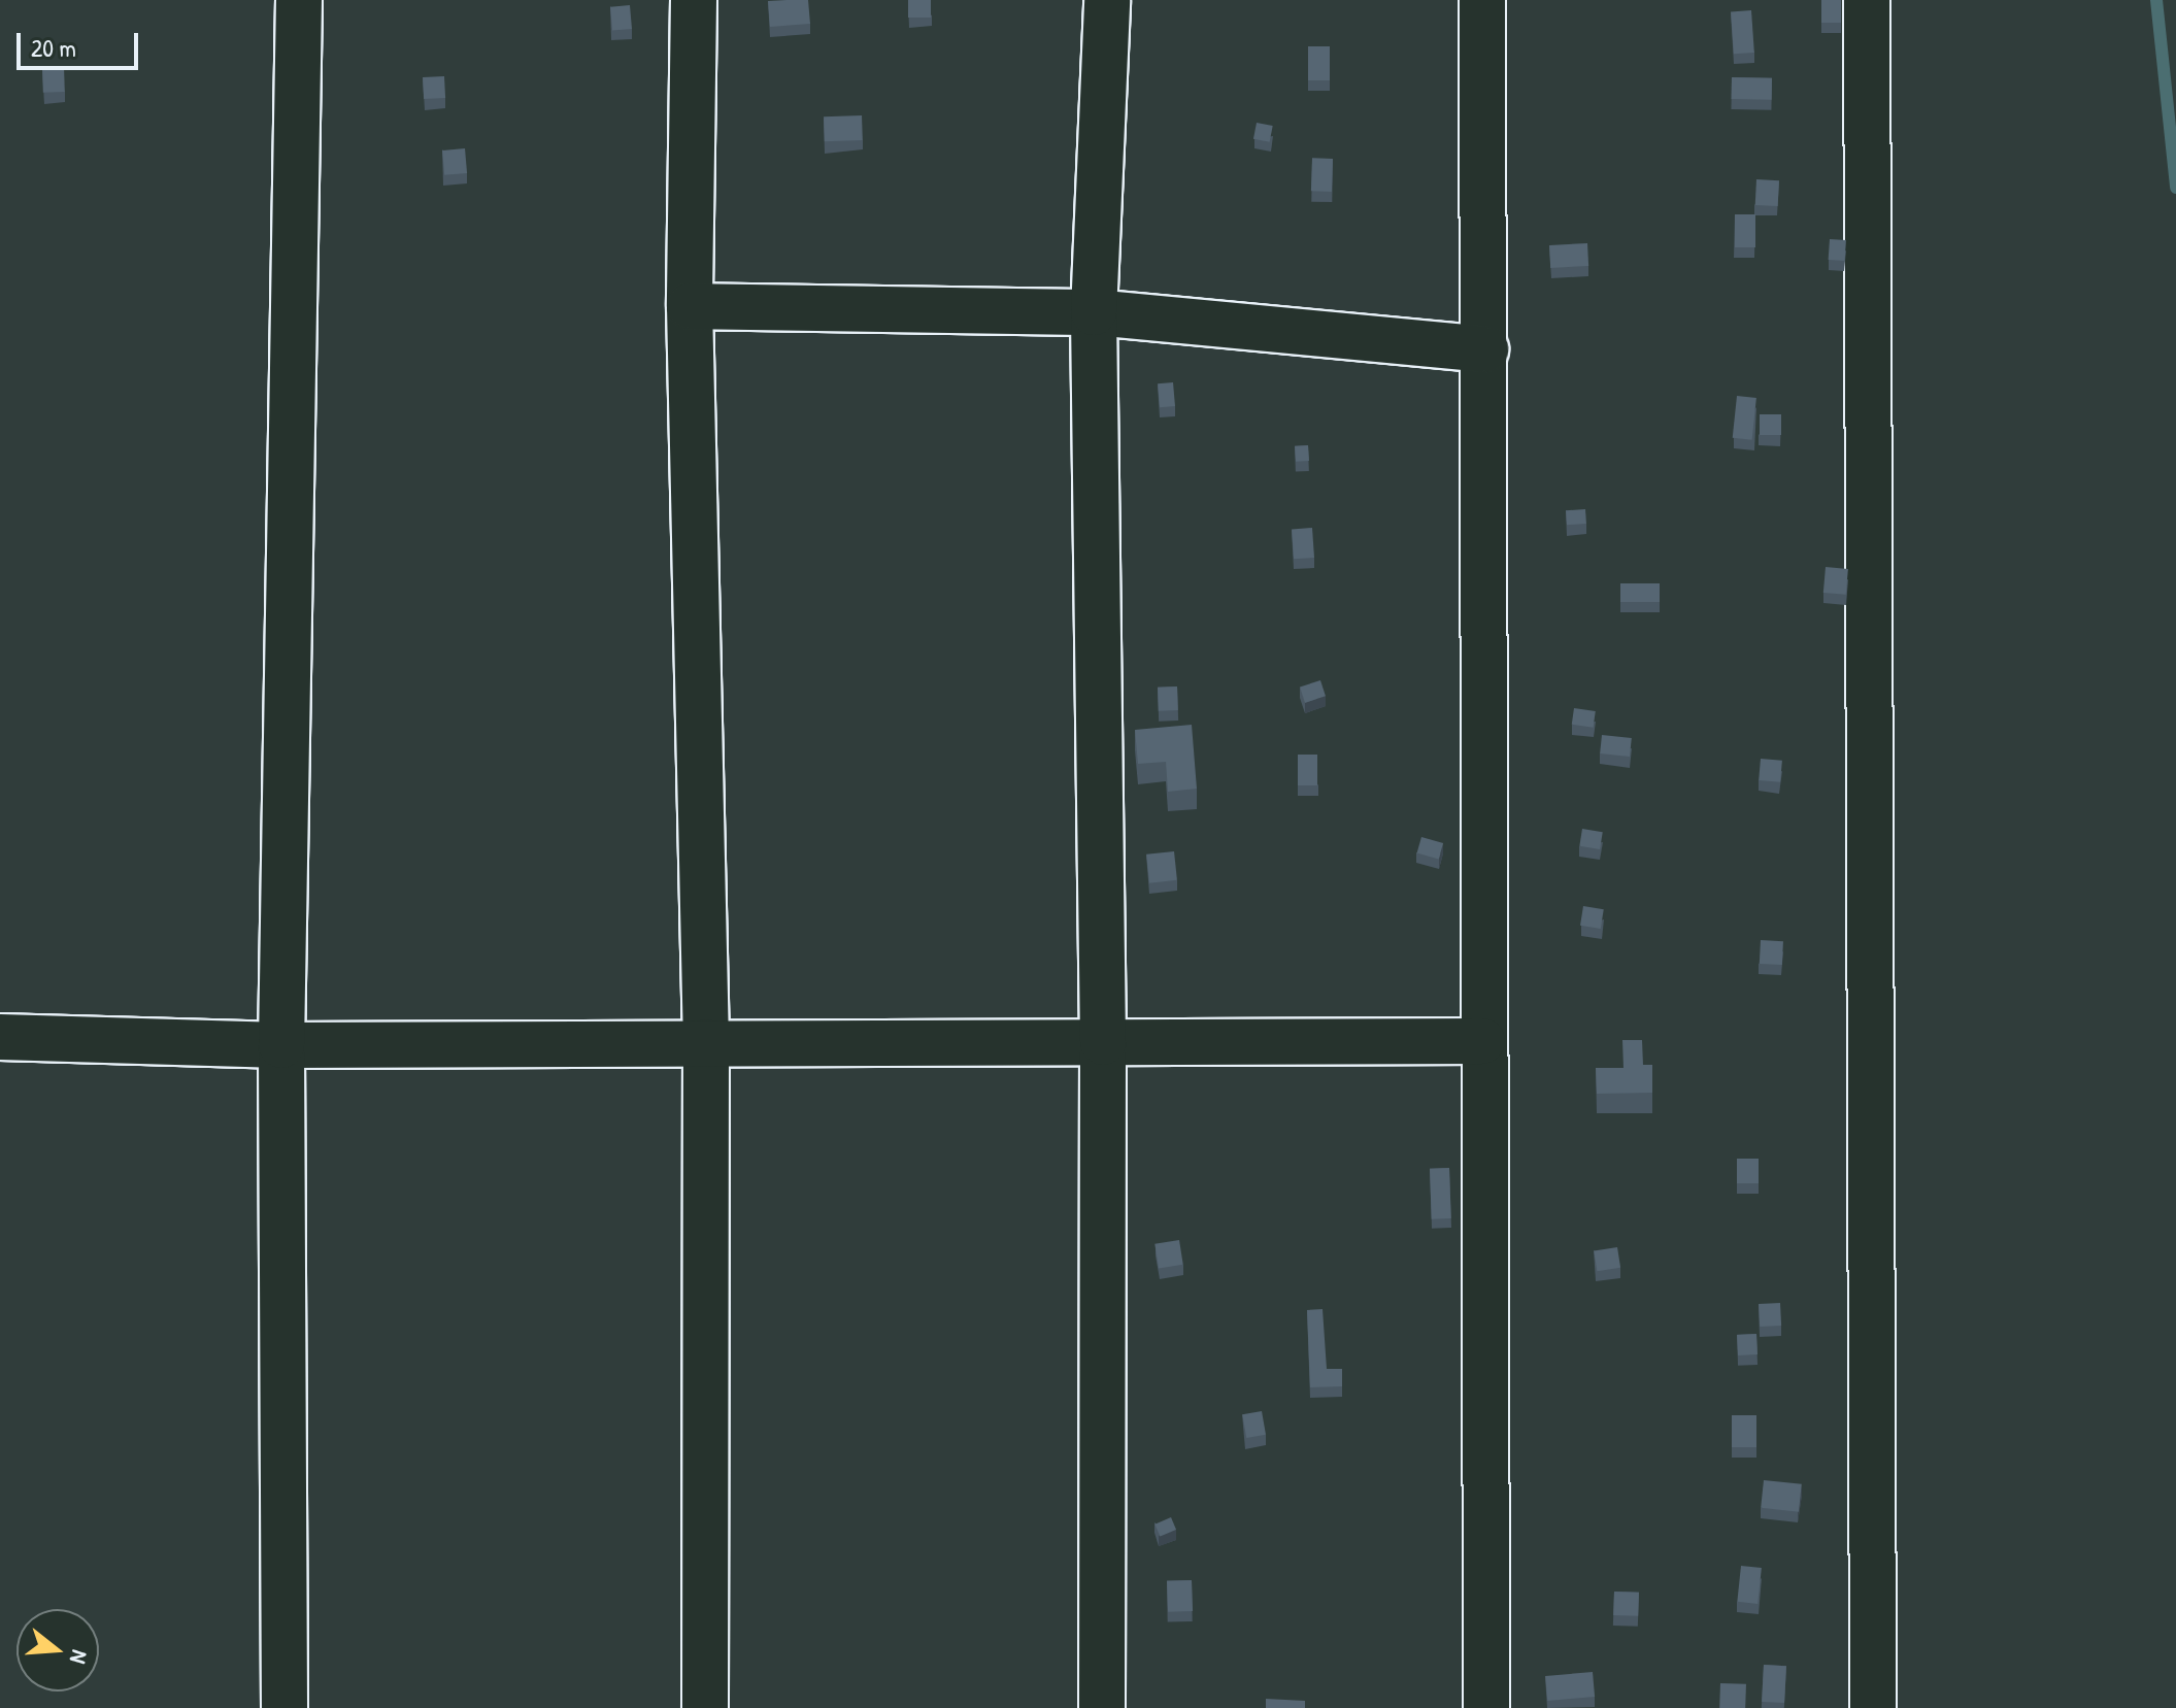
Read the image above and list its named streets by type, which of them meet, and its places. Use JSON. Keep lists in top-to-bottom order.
{
  "scale_bar": "20 m",
  "north": "right"
}
